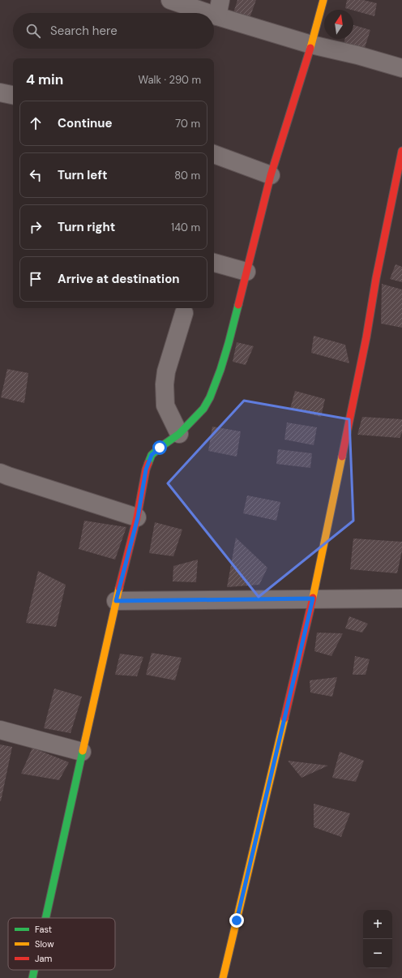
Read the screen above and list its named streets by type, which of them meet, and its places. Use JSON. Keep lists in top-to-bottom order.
{
  "legend": ["Fast", "Slow", "Jam"],
  "north": "top",
  "page": {
    "search": "Search here",
    "heading": ["4 min", "Walk · 290 m"],
    "list": [
      ["Continue", "70 m"],
      ["Turn left", "80 m"],
      ["Turn right", "140 m"],
      "Arrive at destination"
    ],
    "map_buttons": ["+", "−"]
  }
}
